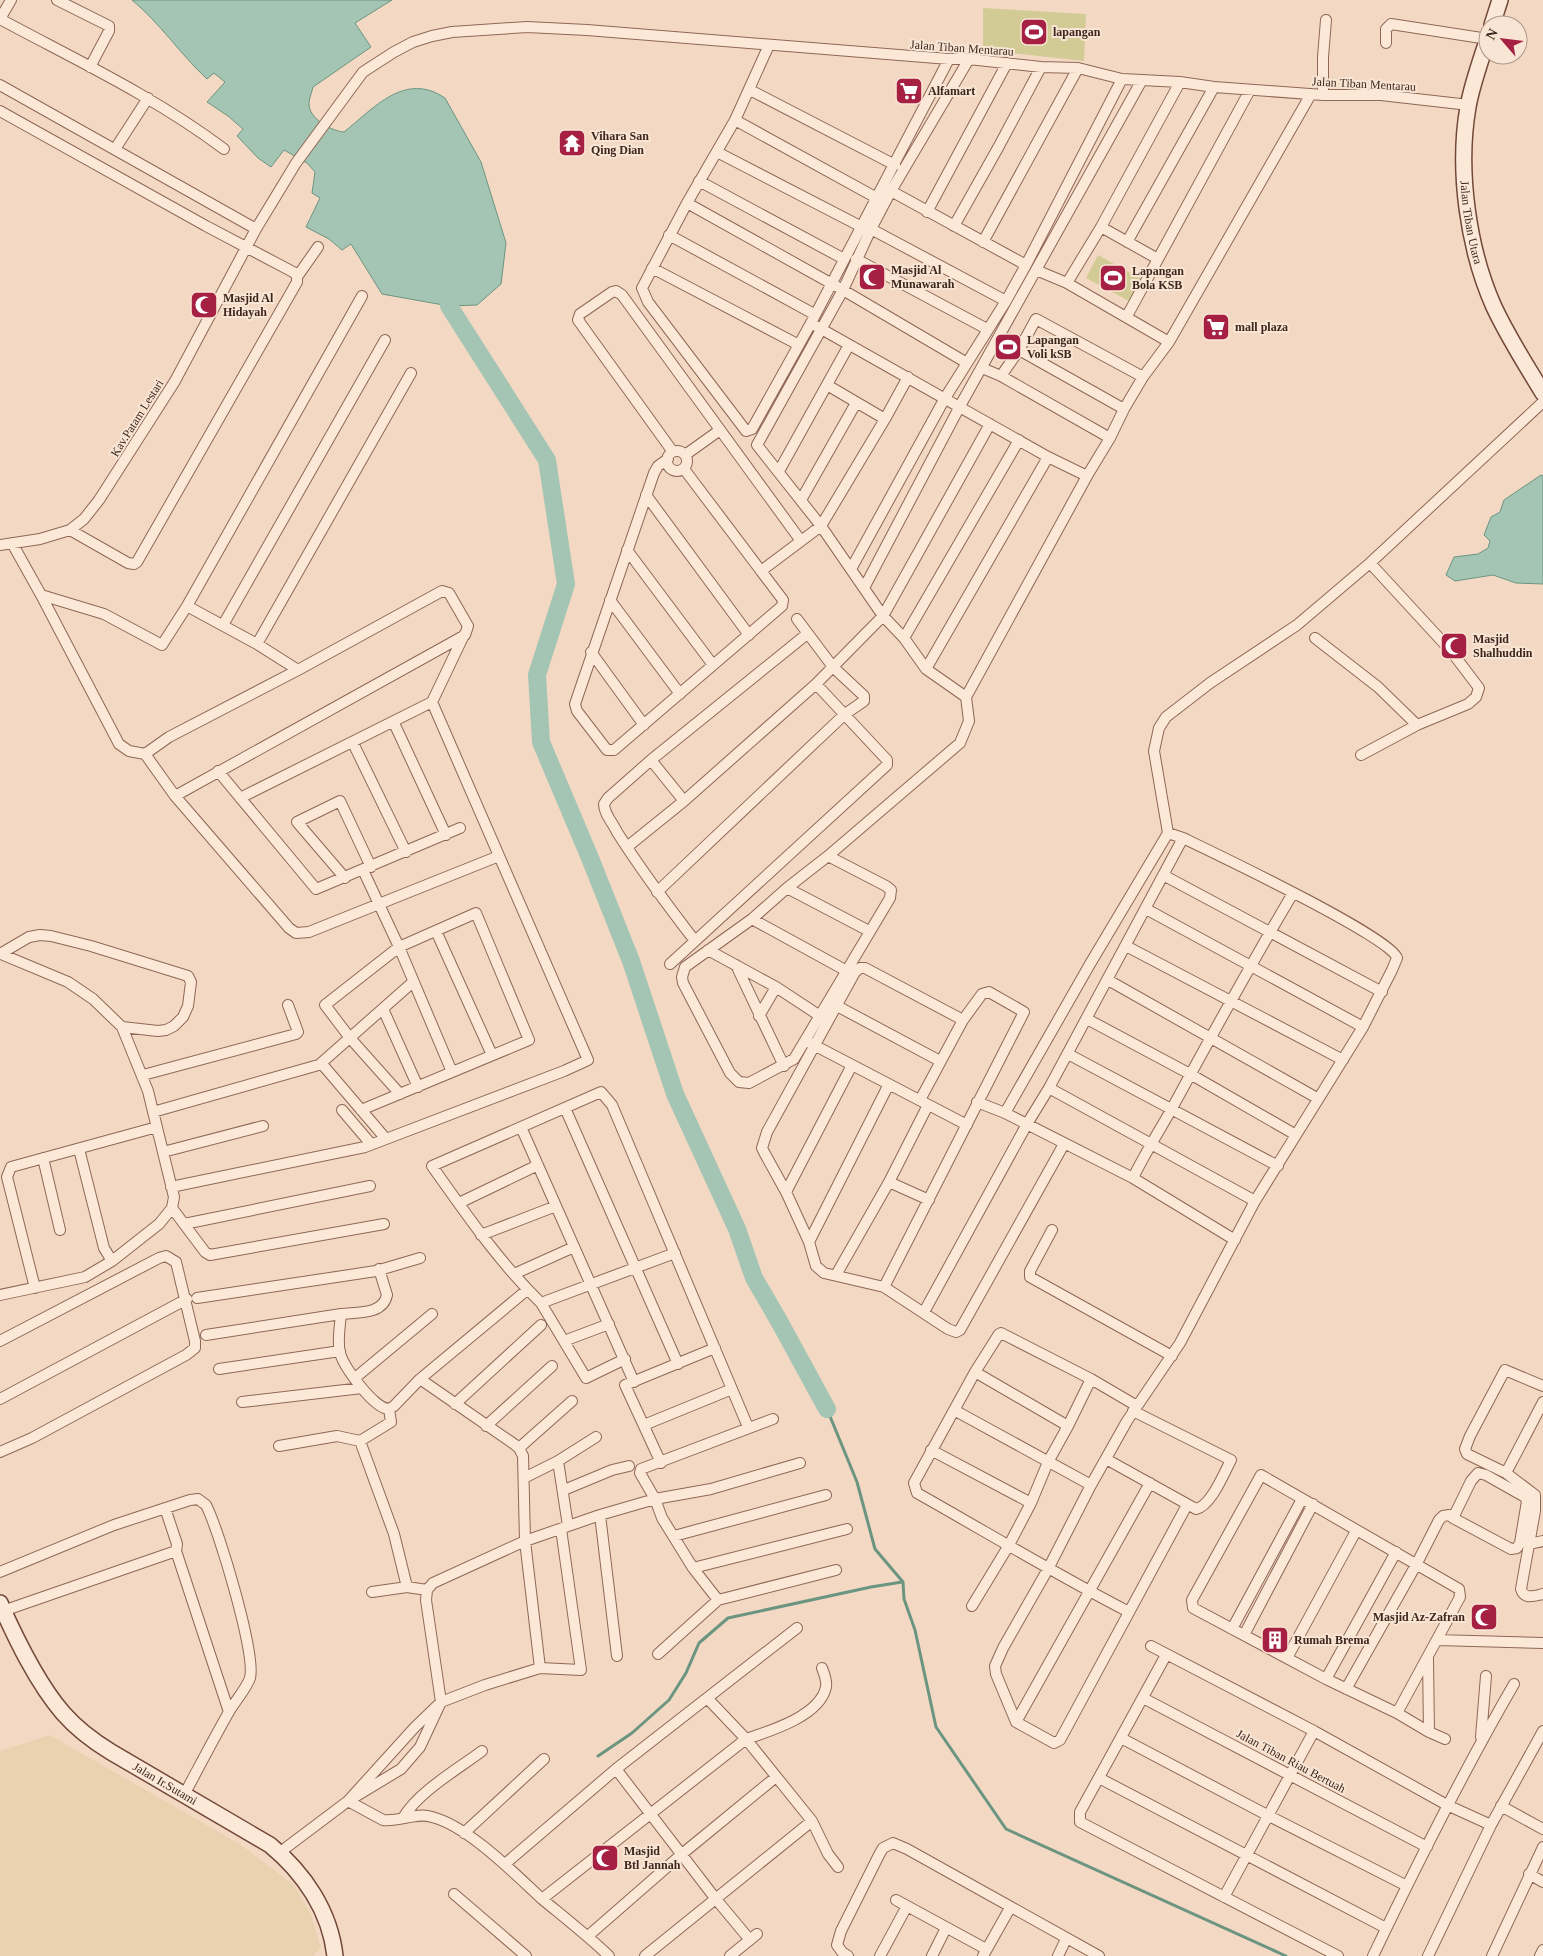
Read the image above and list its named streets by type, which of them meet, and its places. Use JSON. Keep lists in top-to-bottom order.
{
  "streets": {
    "street": [
      "Jalan Tiban Mentarau",
      "Jalan Tiban Utara",
      "Kav.Patam Lestari",
      "Jalan Tiban Riau Bertuah",
      "Jalan Ir.Sutami"
    ]
  },
  "crossings": [
    ["Jalan Tiban Mentarau", "Jalan Tiban Utara"],
    ["Jalan Tiban Mentarau", "Kav.Patam Lestari"]
  ],
  "places": {
    "sports": ["lapangan", "Lapangan Bola KSB", "Lapangan Voli kSB"],
    "supermarket": ["Alfamart", "mall plaza"],
    "temple": ["Vihara San Qing Dian"],
    "mosque": [
      "Masjid Al Munawarah",
      "Masjid Al Hidayah",
      "Masjid Shalhuddin",
      "Masjid Az-Zafran",
      "Masjid Btl Jannah"
    ],
    "building": ["Rumah Brema"]
  },
  "north": "top left"
}
